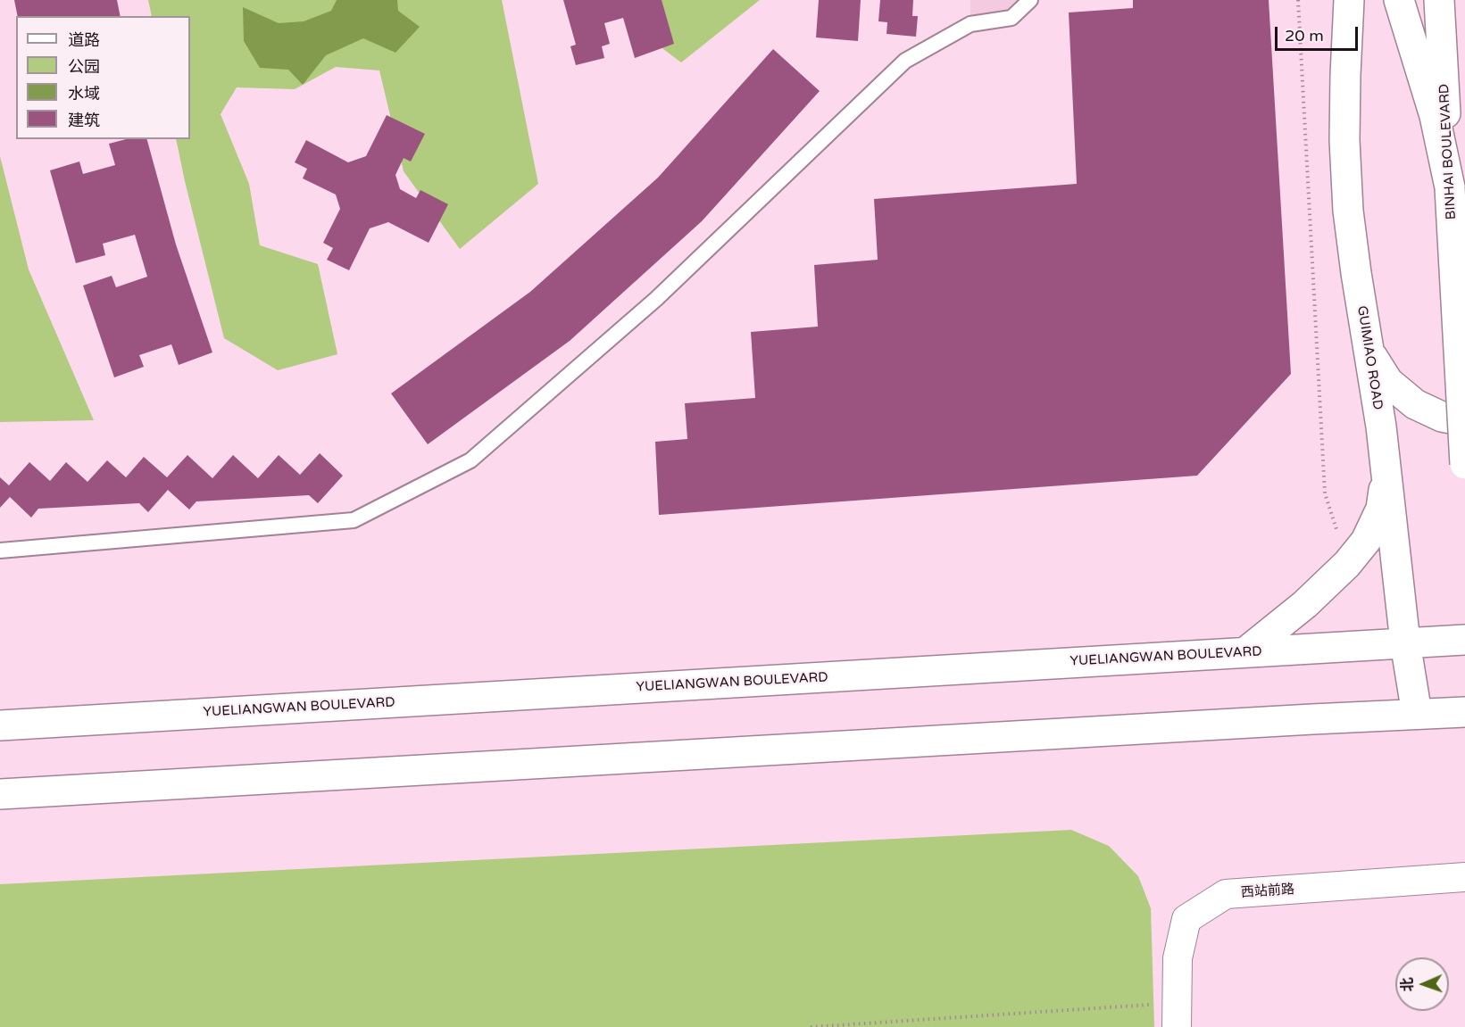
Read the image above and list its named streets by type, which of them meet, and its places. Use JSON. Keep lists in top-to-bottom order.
{
  "streets": {
    "main road": ["BINHAI BOULEVARD", "GUIMIAO ROAD", "YUELIANGWAN BOULEVARD"],
    "street": ["西站前路"]
  },
  "crossings": [
    ["GUIMIAO ROAD", "YUELIANGWAN BOULEVARD"]
  ],
  "legend": [
    "道路",
    "公园",
    "水域",
    "建筑"
  ],
  "scale_bar": "20 m",
  "north": "left"
}
